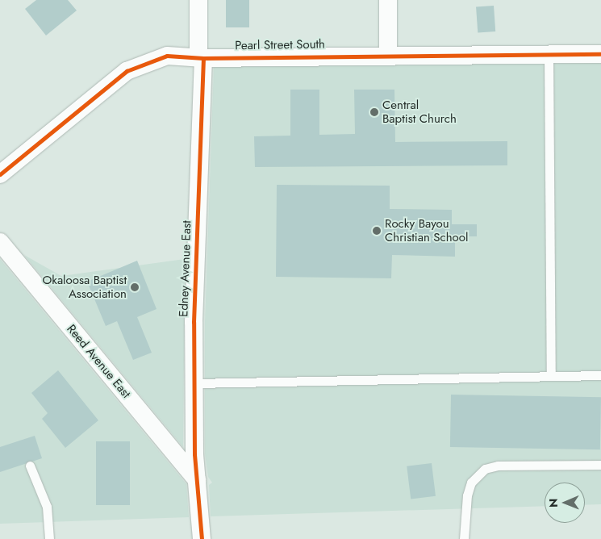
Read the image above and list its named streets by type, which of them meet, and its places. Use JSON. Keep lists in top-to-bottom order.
{
  "streets": {
    "street": ["Pearl Street South", "Edney Avenue East", "Reed Avenue East"]
  },
  "crossings": [
    ["Pearl Street South", "Edney Avenue East"],
    ["Edney Avenue East", "Reed Avenue East"]
  ],
  "places": ["Central Baptist Church", "Rocky Bayou Christian School", "Okaloosa Baptist Association"],
  "north": "left"
}
